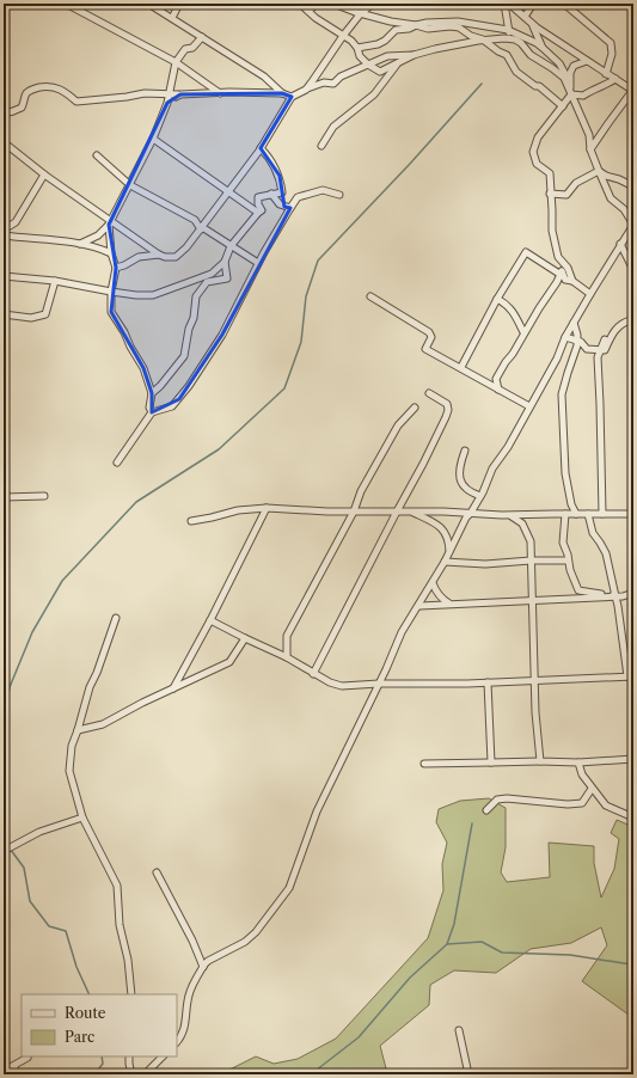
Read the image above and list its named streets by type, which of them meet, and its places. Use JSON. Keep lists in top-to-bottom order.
{
  "legend": ["Route", "Parc"]
}
